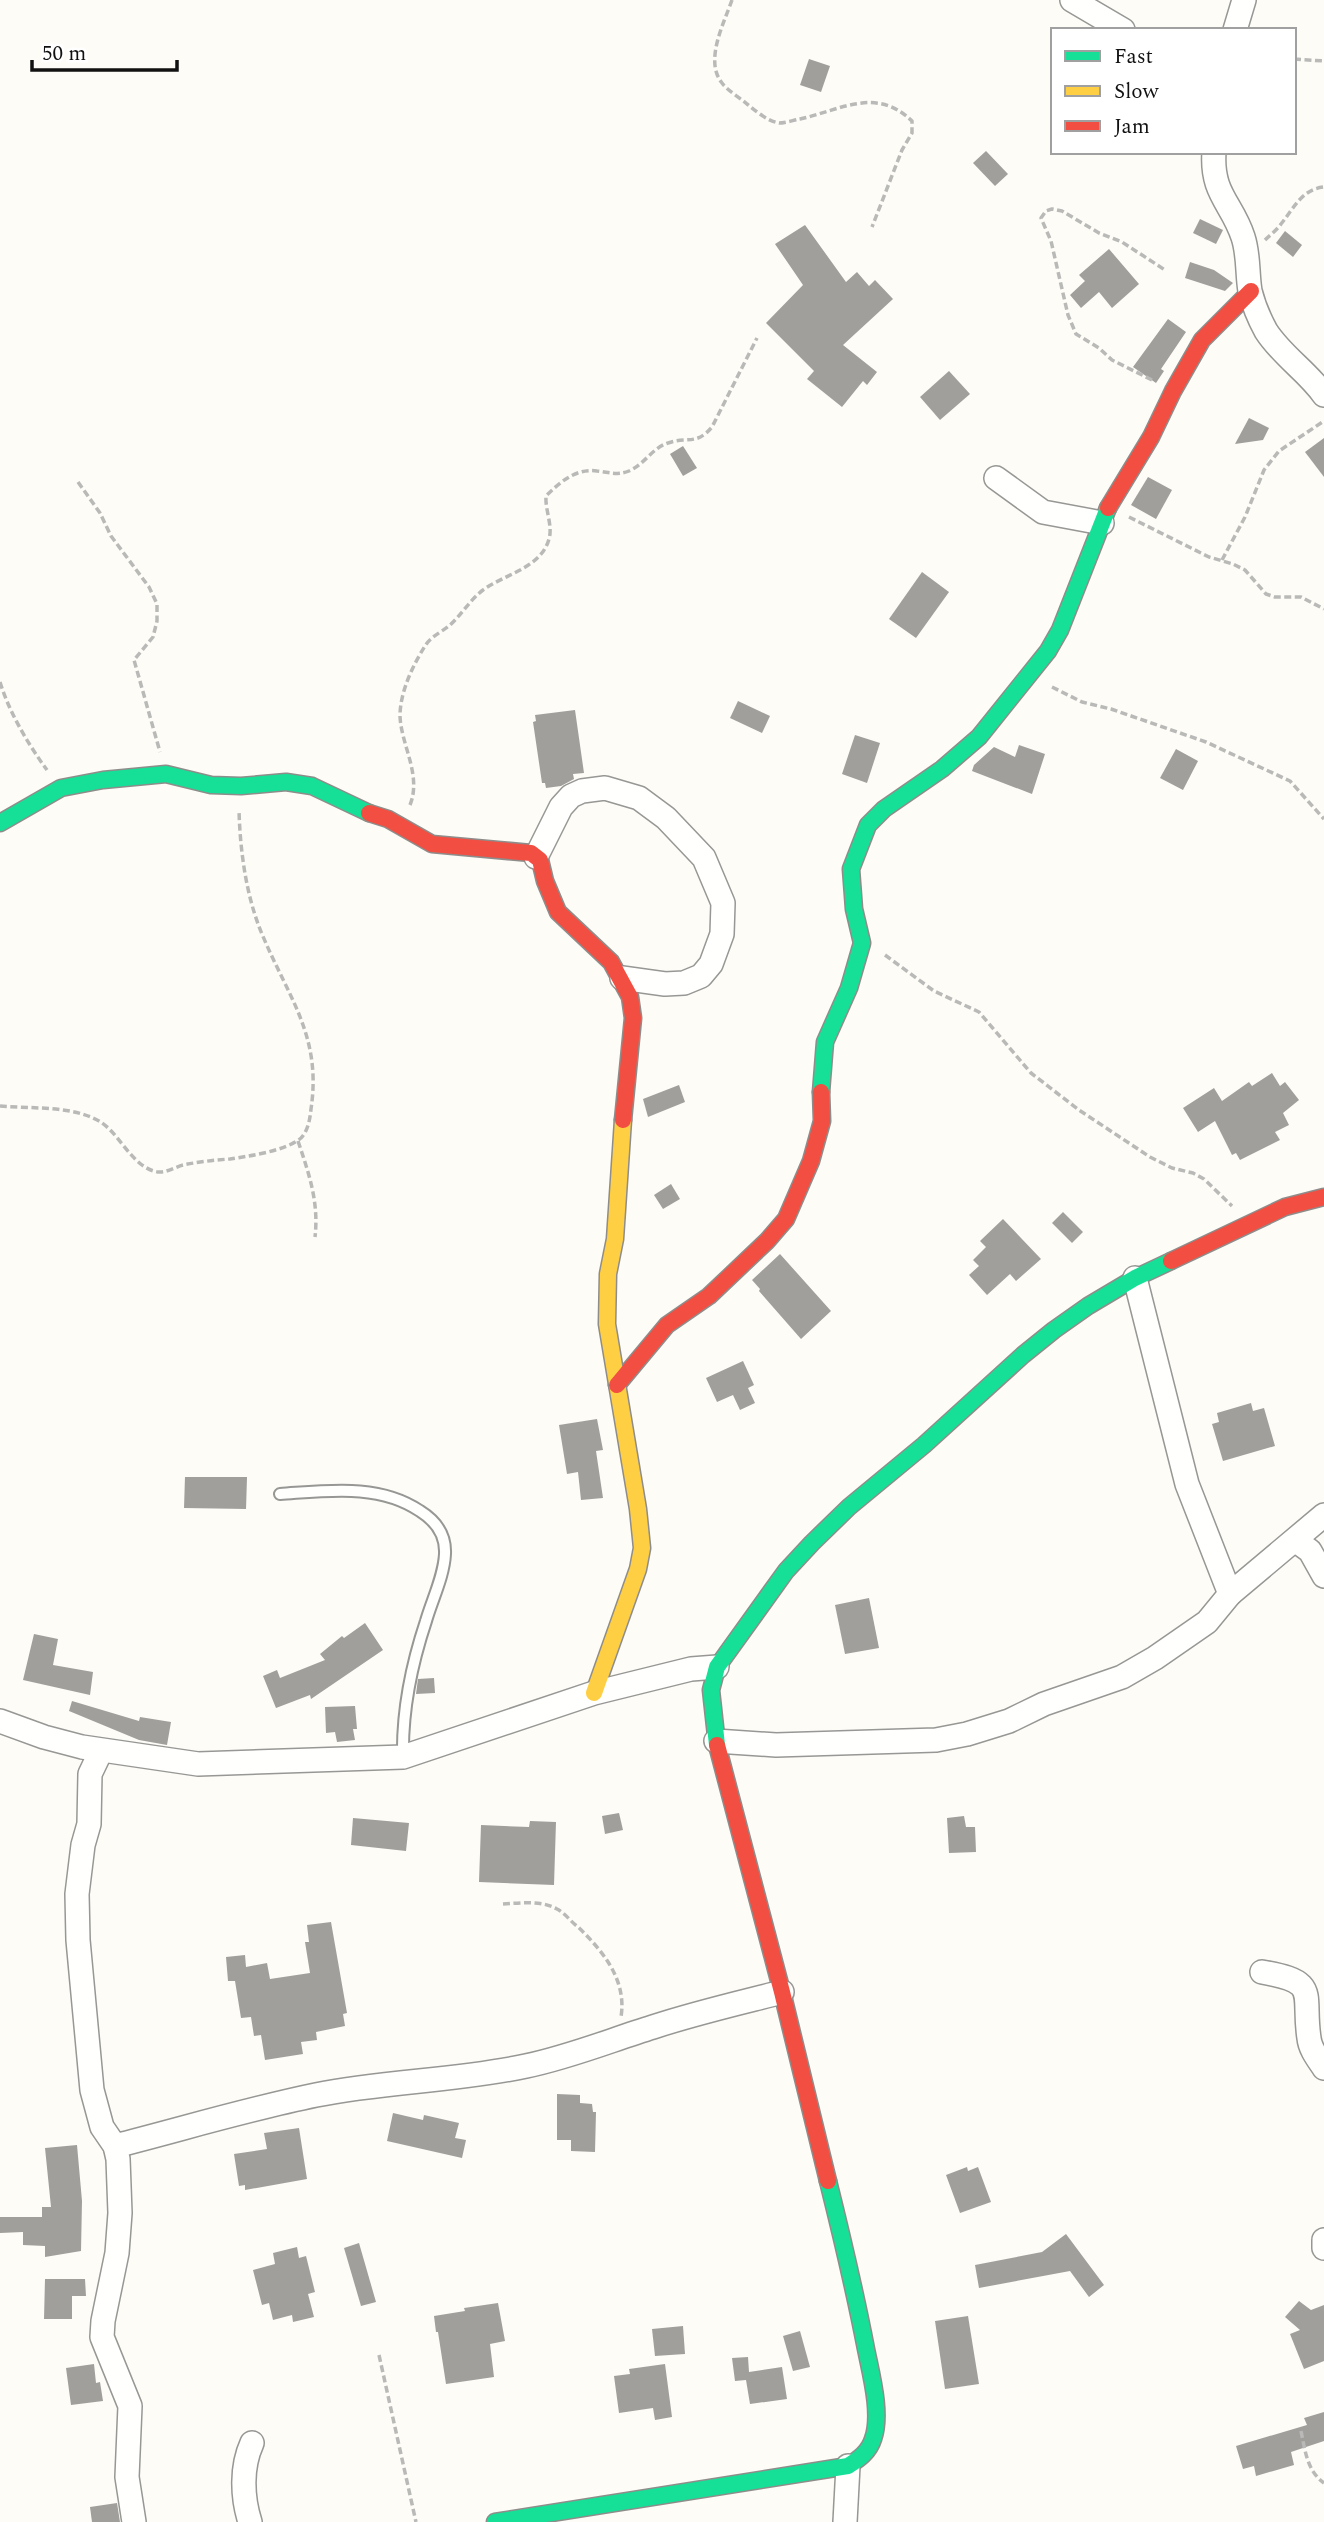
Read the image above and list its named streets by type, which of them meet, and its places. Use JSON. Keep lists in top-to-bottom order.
{
  "legend": ["Fast", "Slow", "Jam"],
  "scale_bar": "50 m"
}
